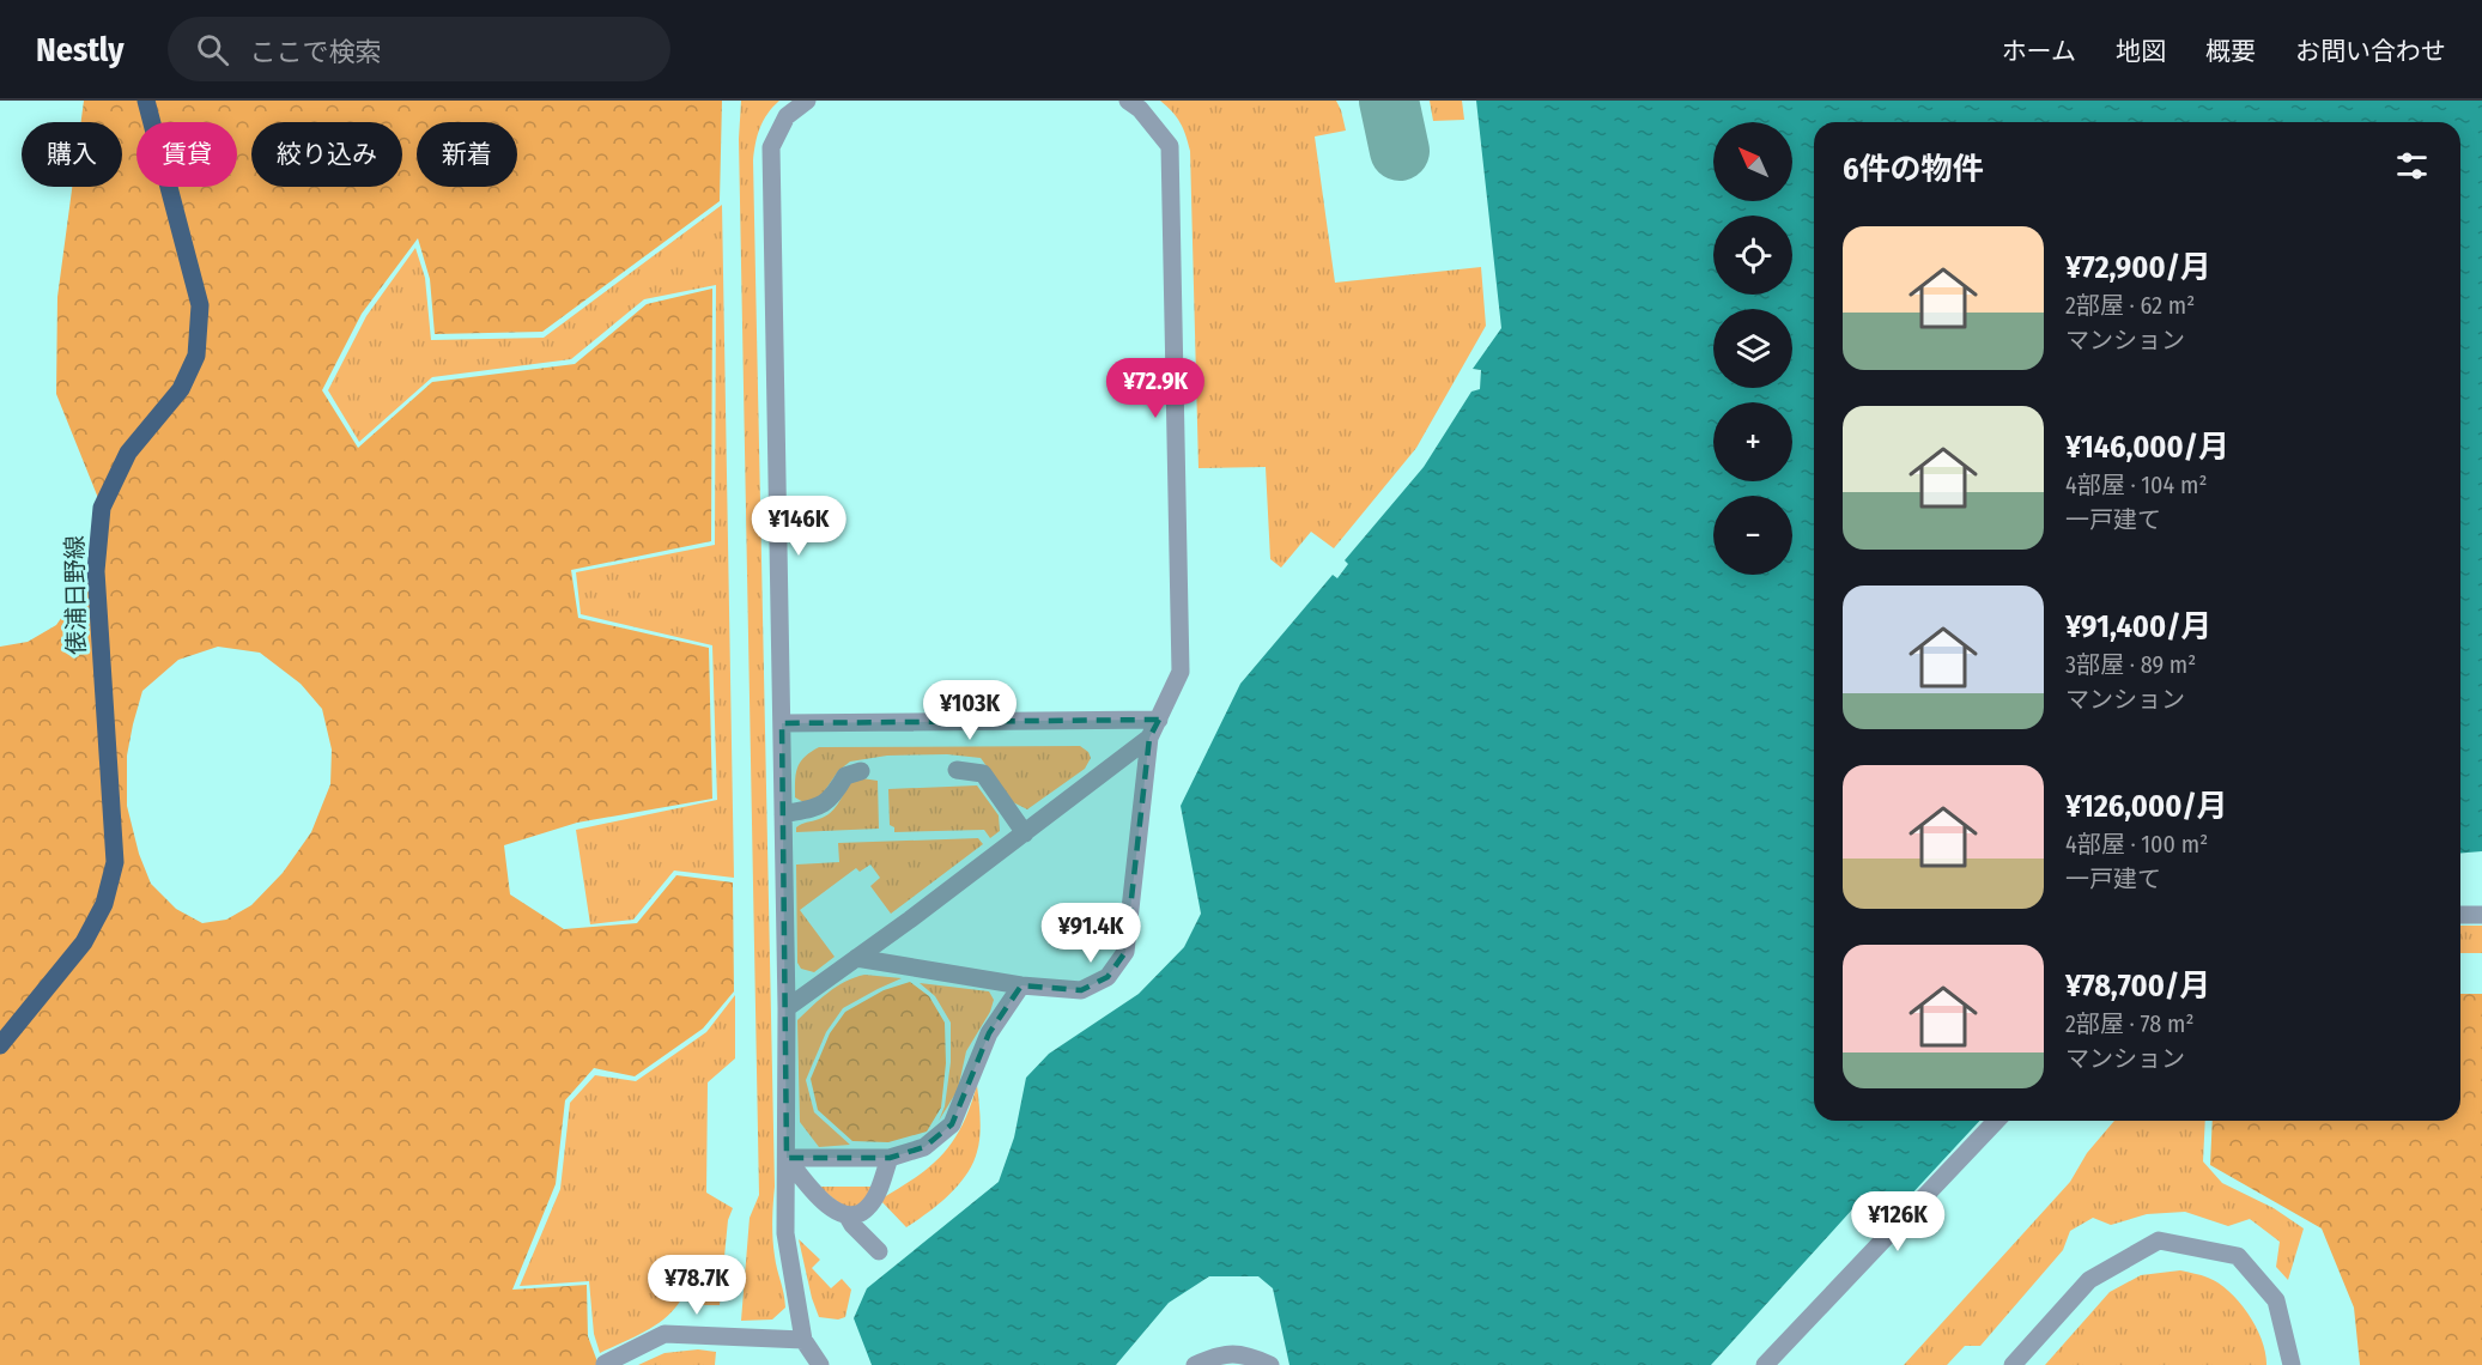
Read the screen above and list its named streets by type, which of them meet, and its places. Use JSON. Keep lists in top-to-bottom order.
{
  "streets": {
    "main road": ["俵浦日野線"]
  },
  "north": "top left",
  "page": {
    "header": "Nestly",
    "search": "ここで検索",
    "nav": [
      "ホーム",
      "地図",
      "概要",
      "お問い合わせ"
    ],
    "map_buttons": ["+", "−"],
    "chip": [
      "購入",
      "賃貸",
      "絞り込み",
      "新着"
    ],
    "heading": "6件の物件",
    "list": [
      {
        "name": "¥72,900/月",
        "note": "2部屋 · 62 m² · マンション"
      },
      {
        "name": "¥146,000/月",
        "note": "4部屋 · 104 m² · 一戸建て"
      },
      {
        "name": "¥91,400/月",
        "note": "3部屋 · 89 m² · マンション"
      },
      {
        "name": "¥126,000/月",
        "note": "4部屋 · 100 m² · 一戸建て"
      },
      {
        "name": "¥78,700/月",
        "note": "2部屋 · 78 m² · マンション"
      }
    ],
    "price": [
      "¥72.9K",
      "¥146K",
      "¥103K",
      "¥91.4K",
      "¥126K",
      "¥78.7K"
    ]
  }
}
